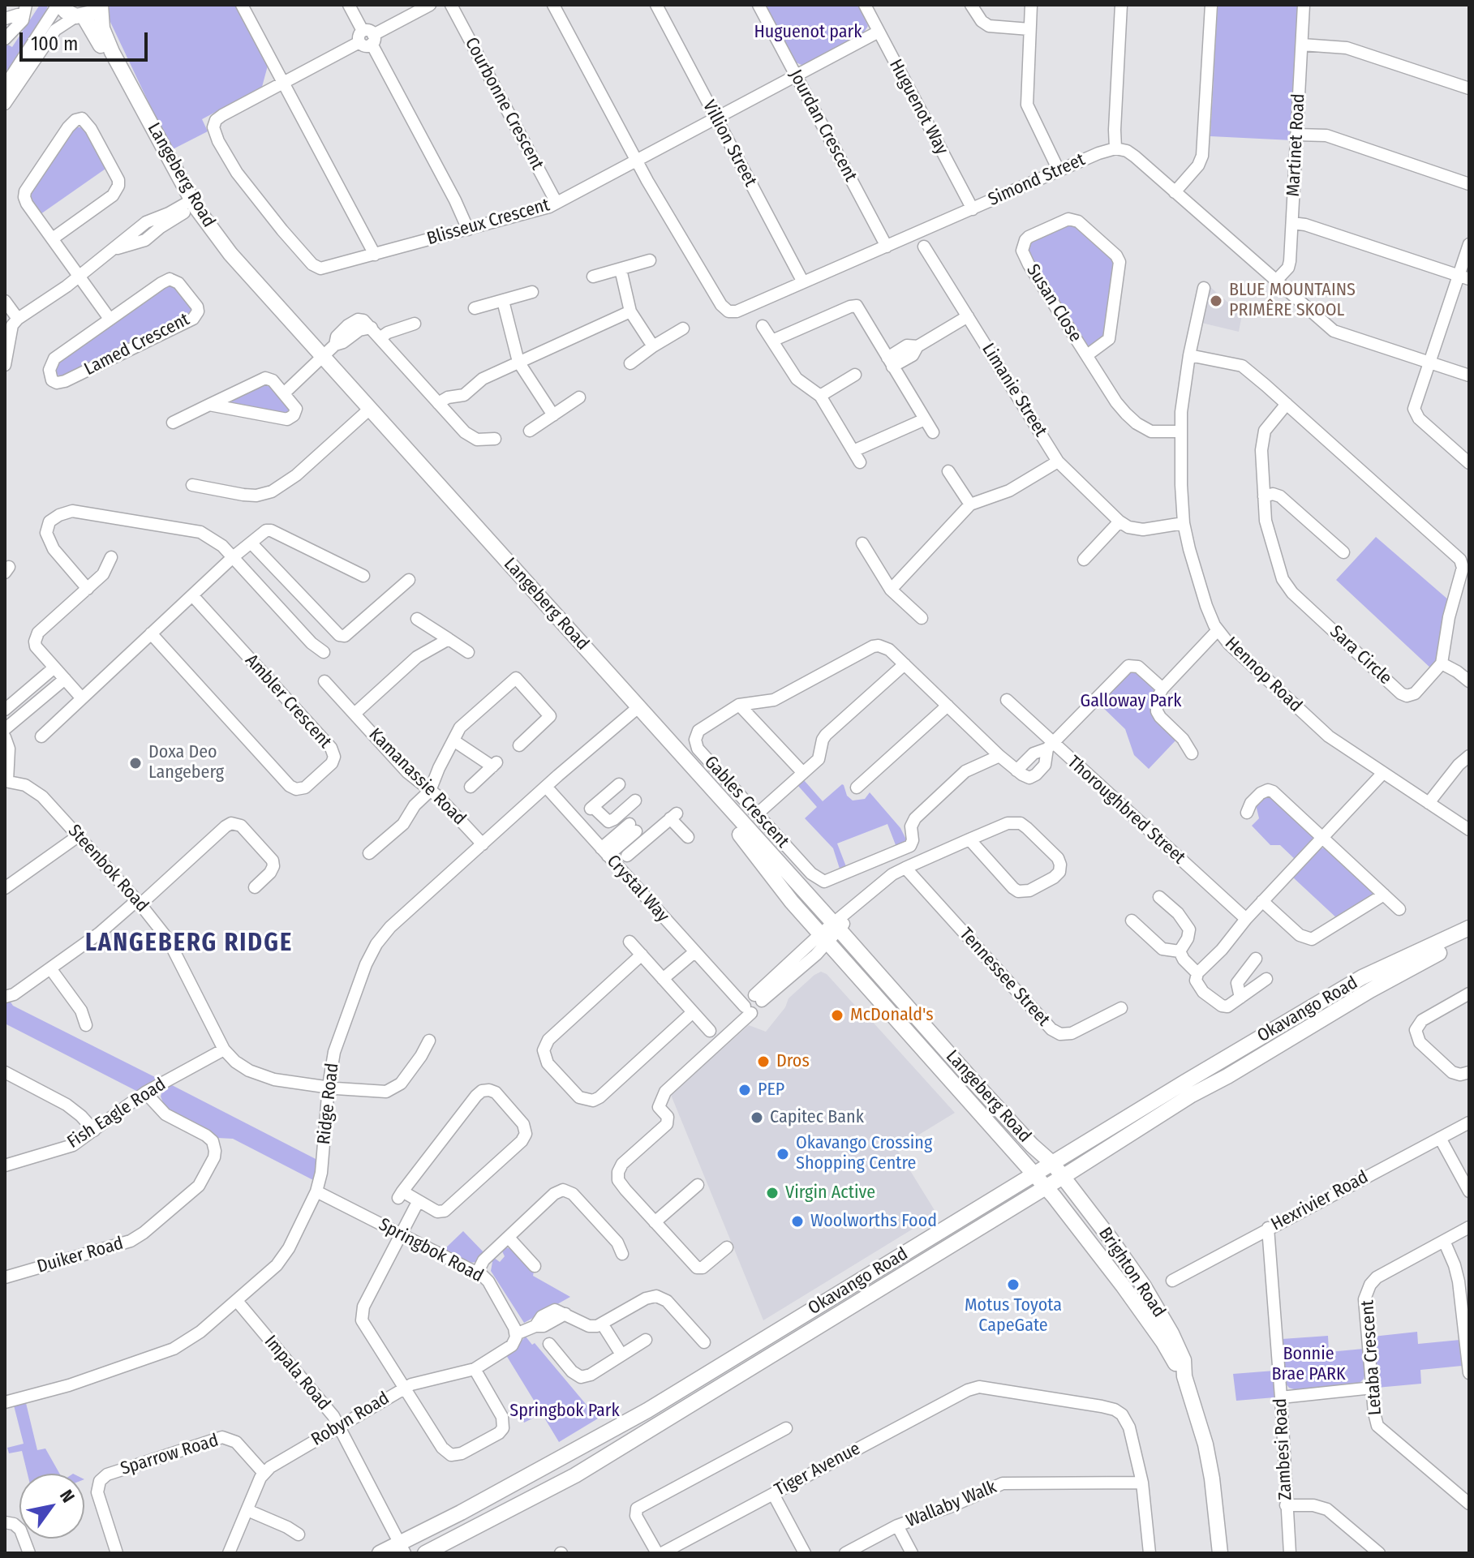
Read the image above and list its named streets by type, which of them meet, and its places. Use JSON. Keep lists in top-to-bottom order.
{
  "streets": {
    "main road": ["Langeberg Road", "Okavango Road", "Brighton Road"],
    "street": [
      "Courbonne Crescent",
      "Huguenot Way",
      "Jourdan Crescent",
      "Villion Street",
      "Martinet Road",
      "Simond Street",
      "Blisseux Crescent",
      "Susan Close",
      "Lamed Crescent",
      "Limanie Street",
      "Sara Circle",
      "Hennop Road",
      "Ambler Crescent",
      "Kamanassie Road",
      "Gables Crescent",
      "Thoroughbred Street",
      "Steenbok Road",
      "Crystal Way",
      "Tennessee Street",
      "Ridge Road",
      "Fish Eagle Road",
      "Hexrivier Road",
      "Springbok Road",
      "Duiker Road",
      "Letaba Crescent",
      "Impala Road",
      "Robyn Road",
      "Zambesi Road",
      "Sparrow Road",
      "Tiger Avenue",
      "Wallaby Walk"
    ]
  },
  "crossings": [
    ["Courbonne Crescent", "Blisseux Crescent"],
    ["Huguenot Way", "Simond Street"],
    ["Huguenot Way", "Blisseux Crescent"],
    ["Jourdan Crescent", "Simond Street"],
    ["Jourdan Crescent", "Blisseux Crescent"],
    ["Villion Street", "Simond Street"],
    ["Villion Street", "Blisseux Crescent"],
    ["Langeberg Road", "Okavango Road"],
    ["Langeberg Road", "Ridge Road"],
    ["Langeberg Road", "Brighton Road"],
    ["Simond Street", "Blisseux Crescent"],
    ["Susan Close", "Hennop Road"],
    ["Sara Circle", "Hennop Road"],
    ["Kamanassie Road", "Ridge Road"],
    ["Gables Crescent", "Thoroughbred Street"],
    ["Steenbok Road", "Ridge Road"],
    ["Steenbok Road", "Fish Eagle Road"],
    ["Crystal Way", "Ridge Road"],
    ["Okavango Road", "Brighton Road"],
    ["Okavango Road", "Impala Road"],
    ["Ridge Road", "Springbok Road"],
    ["Ridge Road", "Impala Road"],
    ["Fish Eagle Road", "Duiker Road"],
    ["Hexrivier Road", "Zambesi Road"],
    ["Springbok Road", "Robyn Road"],
    ["Impala Road", "Robyn Road"],
    ["Robyn Road", "Sparrow Road"],
    ["Tiger Avenue", "Wallaby Walk"]
  ],
  "districts": ["LANGEBERG RIDGE"],
  "parks": [
    "Huguenot park",
    "Galloway Park",
    "Bonnie Brae PARK",
    "Springbok Park"
  ],
  "places": [
    "BLUE MOUNTAINS PRIMÊRE SKOOL",
    "Doxa Deo Langeberg",
    "McDonald's",
    "Dros",
    "PEP",
    "Capitec Bank",
    "Okavango Crossing Shopping Centre",
    "Virgin Active",
    "Woolworths Food",
    "Motus Toyota CapeGate"
  ],
  "scale_bar": "100 m",
  "north": "top right"
}
